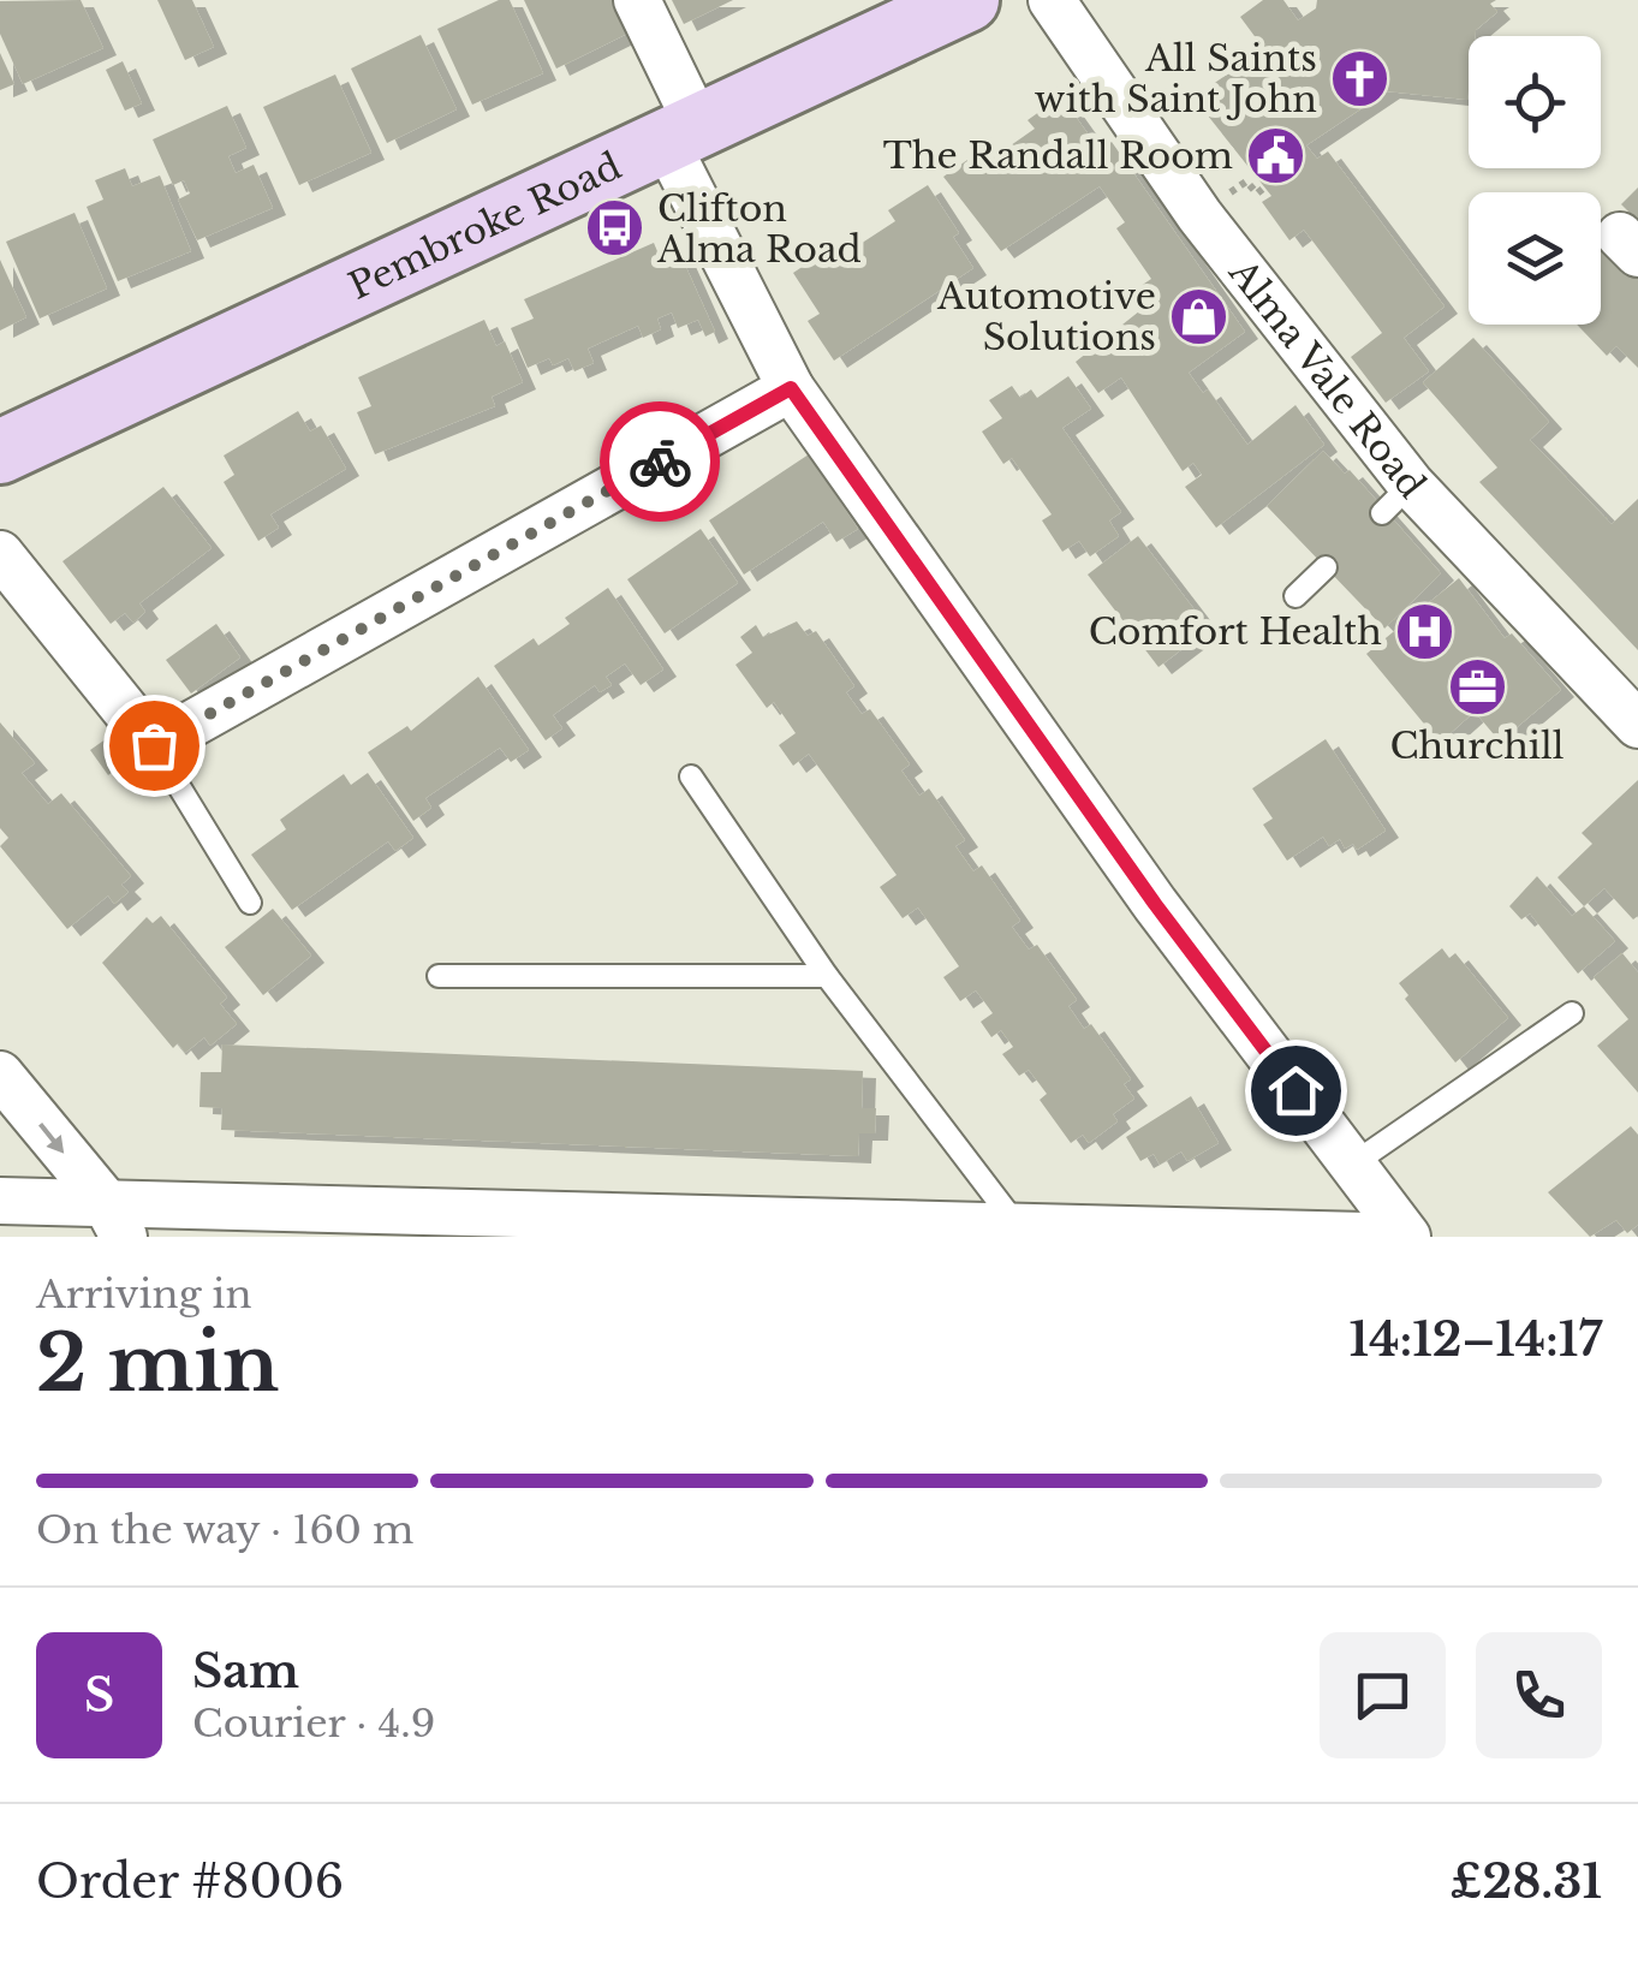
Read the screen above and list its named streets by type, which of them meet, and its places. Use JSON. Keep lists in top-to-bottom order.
{
  "streets": {
    "main road": ["Pembroke Road"],
    "street": ["Alma Vale Road"]
  },
  "places": {
    "church": ["All Saints with Saint John"],
    "public building": ["The Randall Room"],
    "bus stop": ["Clifton Alma Road"],
    "shop": ["Automotive Solutions"],
    "hospital": ["Comfort Health"],
    "office": ["Churchill"]
  },
  "page": {
    "heading": ["2 min", "Arriving in", "14:12–14:17"],
    "panel": [
      "Sam",
      "Courier · 4.9",
      "Order #8006",
      "£28.31"
    ],
    "bar": "On the way · 160 m",
    "round": "S"
  }
}
